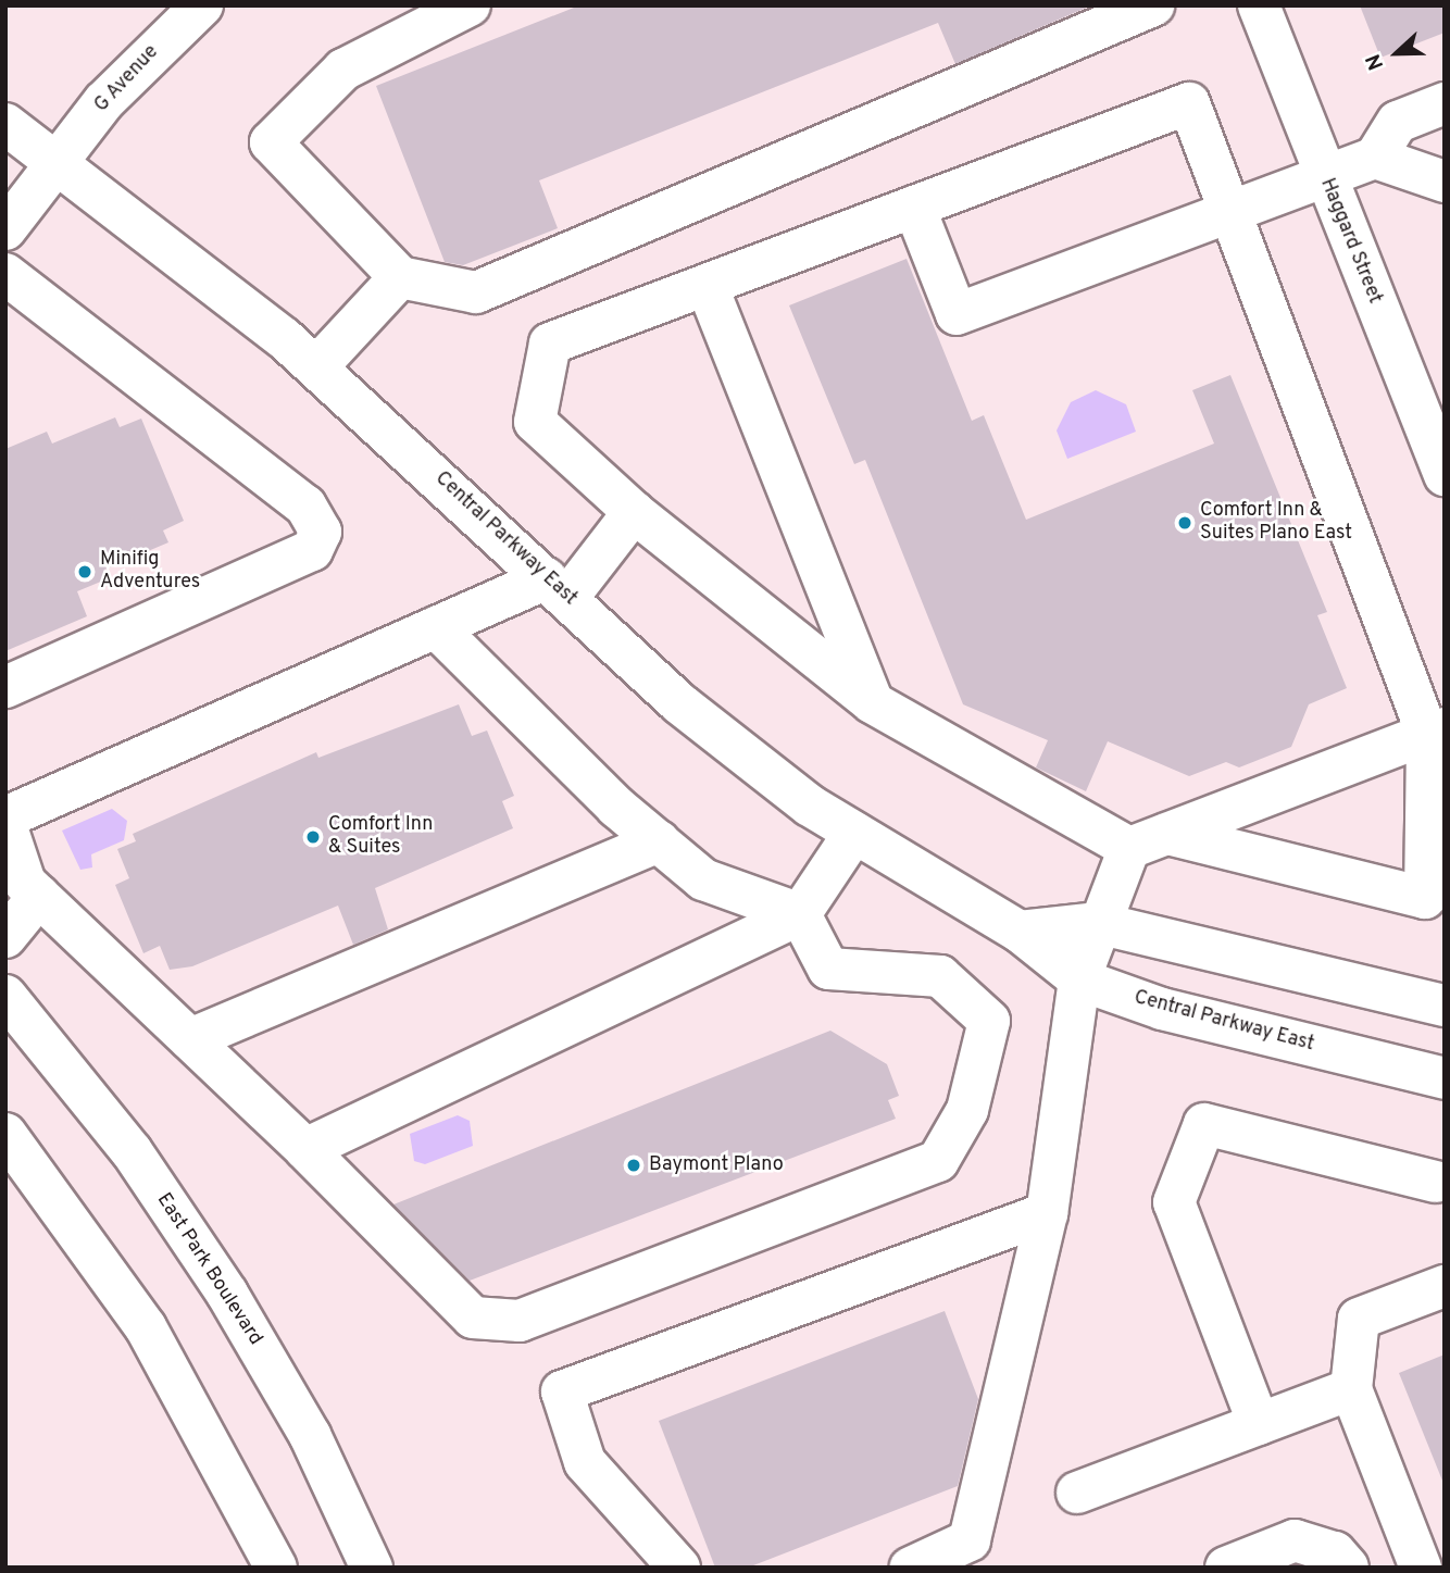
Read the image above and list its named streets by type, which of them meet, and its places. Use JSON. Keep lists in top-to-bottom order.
{
  "streets": {
    "street": [
      "G Avenue",
      "Haggard Street",
      "Central Parkway East",
      "East Park Boulevard"
    ]
  },
  "crossings": [
    ["G Avenue", "Central Parkway East"]
  ],
  "places": [
    "Comfort Inn & Suites Plano East",
    "Minifig Adventures",
    "Comfort Inn & Suites",
    "Baymont Plano"
  ],
  "north": "left"
}
